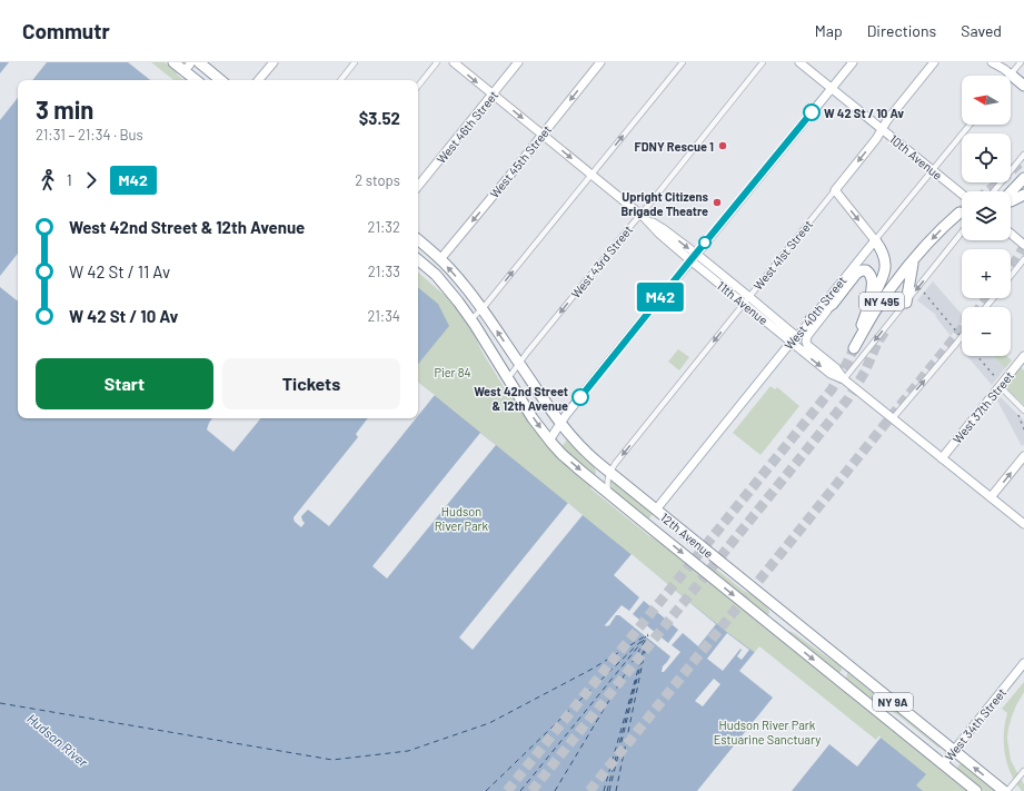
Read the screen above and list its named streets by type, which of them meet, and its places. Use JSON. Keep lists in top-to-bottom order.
{
  "streets": {
    "highway": ["NY 495", "12th Avenue", "NY 9A"],
    "main road": [
      "West 46th Street",
      "10th Avenue",
      "West 45th Street",
      "West 41st Street",
      "11th Avenue",
      "West 40th Street",
      "West 37th Street",
      "West 34th Street"
    ],
    "street": ["West 43rd Street"]
  },
  "crossings": [
    ["West 46th Street", "11th Avenue"],
    ["10th Avenue", "West 41st Street"],
    ["10th Avenue", "West 40th Street"],
    ["West 45th Street", "11th Avenue"],
    ["West 45th Street", "12th Avenue"],
    ["West 41st Street", "11th Avenue"],
    ["West 41st Street", "12th Avenue"],
    ["West 43rd Street", "11th Avenue"],
    ["West 43rd Street", "12th Avenue"],
    ["11th Avenue", "West 40th Street"],
    ["11th Avenue", "West 37th Street"],
    ["West 40th Street", "12th Avenue"],
    ["12th Avenue", "West 34th Street"]
  ],
  "one_way": ["West 45th Street", "West 41st Street", "West 43rd Street"],
  "water": ["Hudson River"],
  "parks": ["Pier 84", "Hudson River Park", "Hudson River Park Estuarine Sanctuary"],
  "places": [
    "W 42 St / 10 Av",
    "FDNY Rescue 1",
    "Upright Citizens Brigade Theatre",
    "West 42nd Street & 12th Avenue"
  ],
  "lines": ["bus line M42"],
  "north": "left",
  "page": {
    "header": "Commutr",
    "nav": ["Map", "Directions", "Saved"],
    "on_map": "M42",
    "map_buttons": ["+", "−"],
    "heading": ["3 min", "21:31 – 21:34 · Bus", "$3.52"],
    "legs": ["1", "M42", "2 stops"],
    "list": [
      {
        "name": "West 42nd Street & 12th Avenue",
        "value": "21:32"
      },
      {
        "name": "W 42 St / 11 Av",
        "value": "21:33"
      },
      {
        "name": "W 42 St / 10 Av",
        "value": "21:34"
      }
    ],
    "buttons": ["Start", "Tickets"]
  }
}
